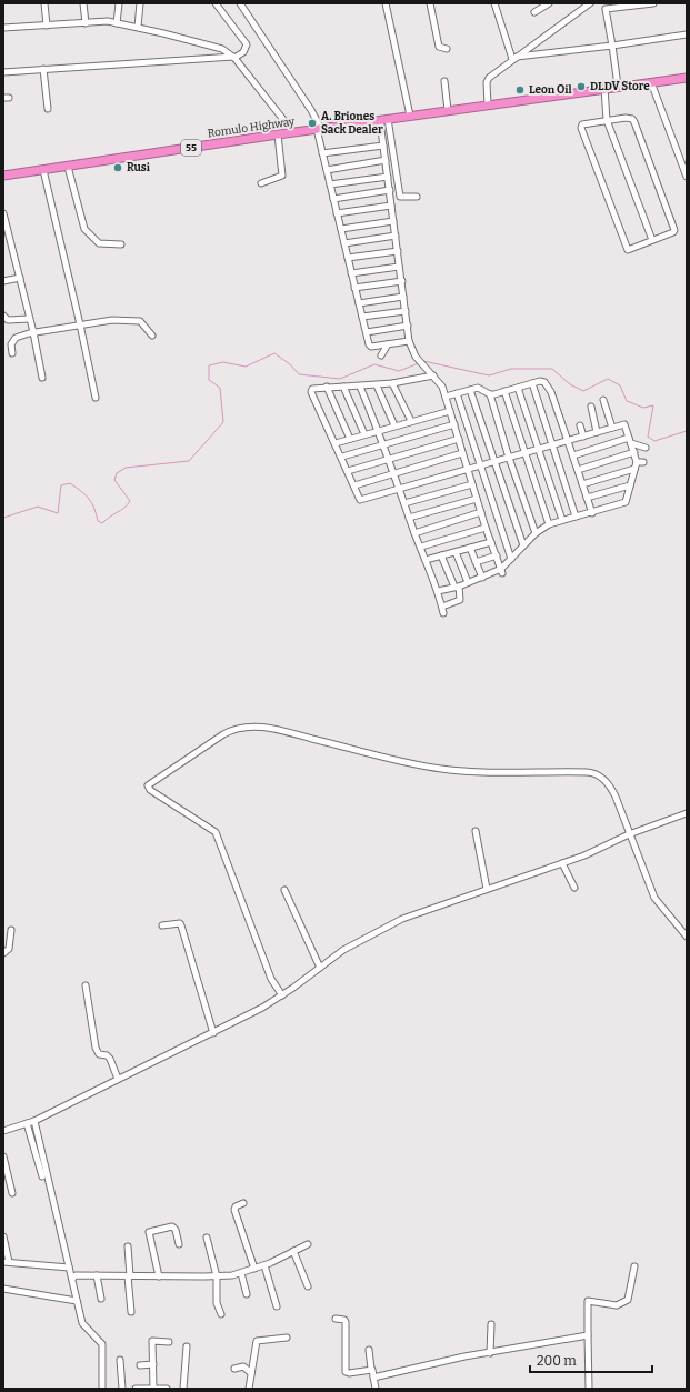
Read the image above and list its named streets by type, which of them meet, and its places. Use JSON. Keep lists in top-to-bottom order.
{
  "streets": {
    "highway": ["Romulo Highway", "55"]
  },
  "places": [
    "DLDV Store",
    "Leon Oil",
    "A. Briones Sack Dealer",
    "Rusi"
  ],
  "scale_bar": "200 m"
}
